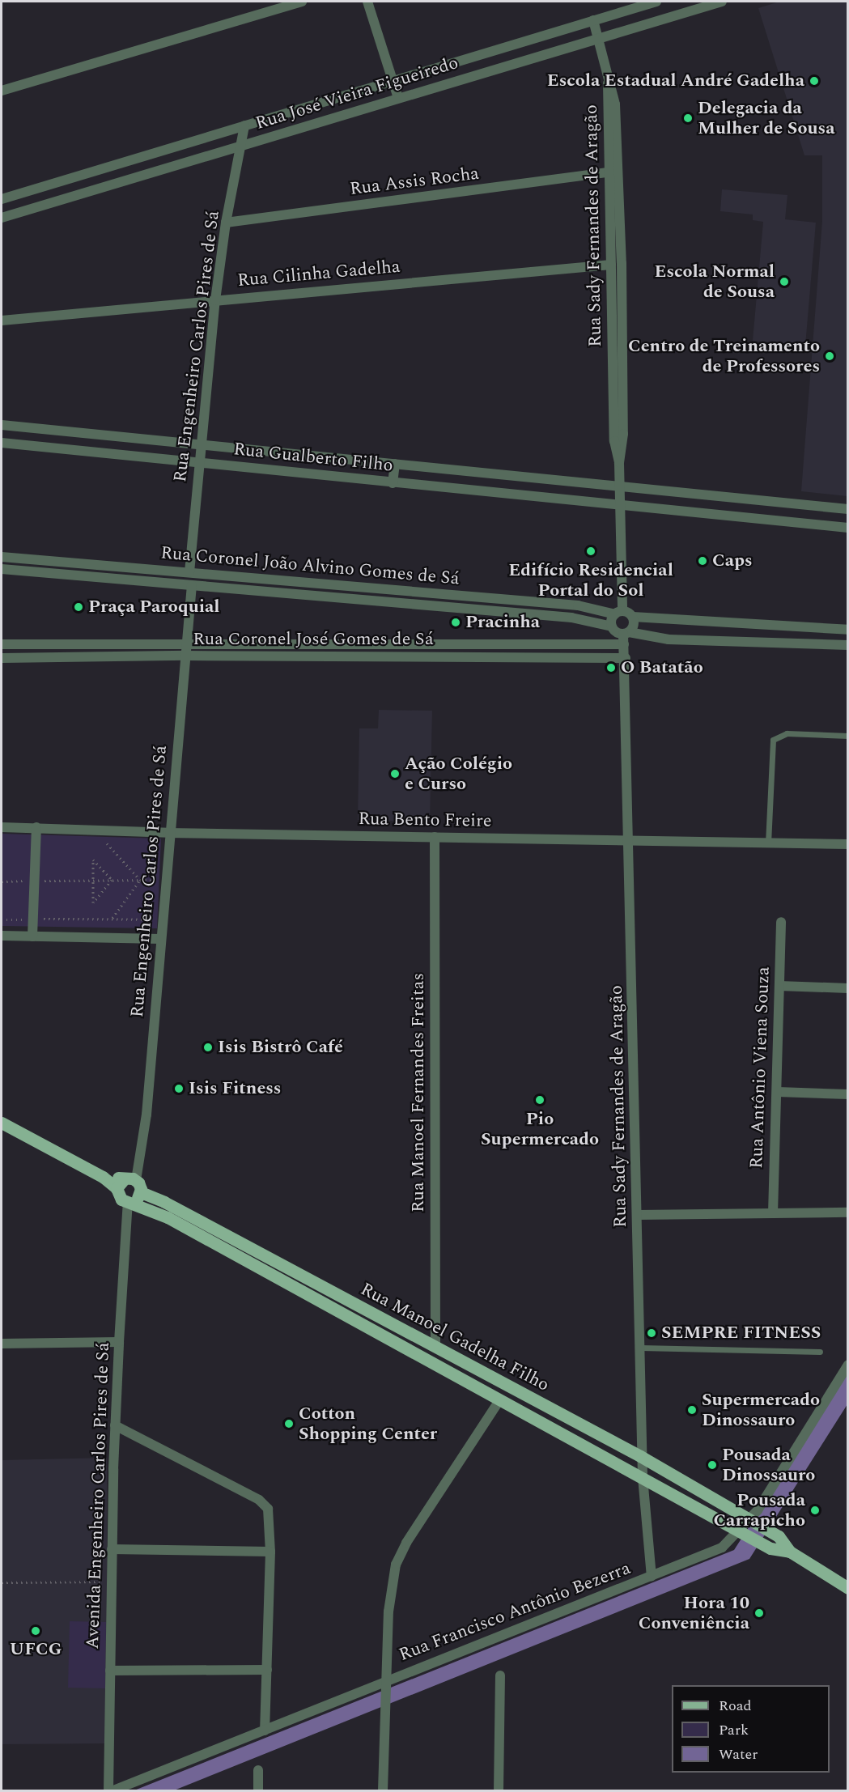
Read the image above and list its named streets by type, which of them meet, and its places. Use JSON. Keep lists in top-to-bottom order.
{
  "streets": {
    "main road": ["Rua Manoel Gadelha Filho"],
    "street": [
      "Rua José Vieira Figueiredo",
      "Rua Assis Rocha",
      "Rua Sady Fernandes de Aragão",
      "Rua Cilinha Gadelha",
      "Rua Engenheiro Carlos Pires de Sá",
      "Rua Gualberto Filho",
      "Rua Coronel João Alvino Gomes de Sá",
      "Rua Coronel José Gomes de Sá",
      "Rua Bento Freire",
      "Rua Antônio Viena Souza",
      "Rua Manoel Fernandes Freitas",
      "Avenida Engenheiro Carlos Pires de Sá",
      "Rua Francisco Antônio Bezerra"
    ]
  },
  "crossings": [
    ["Rua José Vieira Figueiredo", "Rua Engenheiro Carlos Pires de Sá"],
    ["Rua Assis Rocha", "Rua Sady Fernandes de Aragão"],
    ["Rua Assis Rocha", "Rua Engenheiro Carlos Pires de Sá"],
    ["Rua Sady Fernandes de Aragão", "Rua Cilinha Gadelha"],
    ["Rua Sady Fernandes de Aragão", "Rua Gualberto Filho"],
    ["Rua Sady Fernandes de Aragão", "Rua Coronel João Alvino Gomes de Sá"],
    ["Rua Sady Fernandes de Aragão", "Rua Coronel José Gomes de Sá"],
    ["Rua Sady Fernandes de Aragão", "Rua Bento Freire"],
    ["Rua Sady Fernandes de Aragão", "Rua Manoel Gadelha Filho"],
    ["Rua Sady Fernandes de Aragão", "Rua Francisco Antônio Bezerra"],
    ["Rua Cilinha Gadelha", "Rua Engenheiro Carlos Pires de Sá"],
    ["Rua Engenheiro Carlos Pires de Sá", "Rua Gualberto Filho"],
    ["Rua Engenheiro Carlos Pires de Sá", "Rua Coronel João Alvino Gomes de Sá"],
    ["Rua Engenheiro Carlos Pires de Sá", "Rua Coronel José Gomes de Sá"],
    ["Rua Engenheiro Carlos Pires de Sá", "Rua Bento Freire"],
    ["Rua Bento Freire", "Rua Manoel Fernandes Freitas"],
    ["Rua Manoel Fernandes Freitas", "Rua Manoel Gadelha Filho"],
    ["Rua Manoel Gadelha Filho", "Avenida Engenheiro Carlos Pires de Sá"],
    ["Rua Manoel Gadelha Filho", "Rua Francisco Antônio Bezerra"]
  ],
  "places": [
    "Escola Estadual André Gadelha",
    "Delegacia da Mulher de Sousa",
    "Escola Normal de Sousa",
    "Centro de Treinamento de Professores",
    "Edifício Residencial Portal do Sol",
    "Caps",
    "Praça Paroquial",
    "Pracinha",
    "O Batatão",
    "Ação Colégio e Curso",
    "Isis Bistrô Café",
    "Isis Fitness",
    "Pio Supermercado",
    "SEMPRE FITNESS",
    "Supermercado Dinossauro",
    "Cotton Shopping Center",
    "Pousada Dinossauro",
    "Pousada Carrapicho",
    "Hora 10 Conveniência",
    "UFCG"
  ],
  "legend": ["Road", "Park", "Water"]
}
